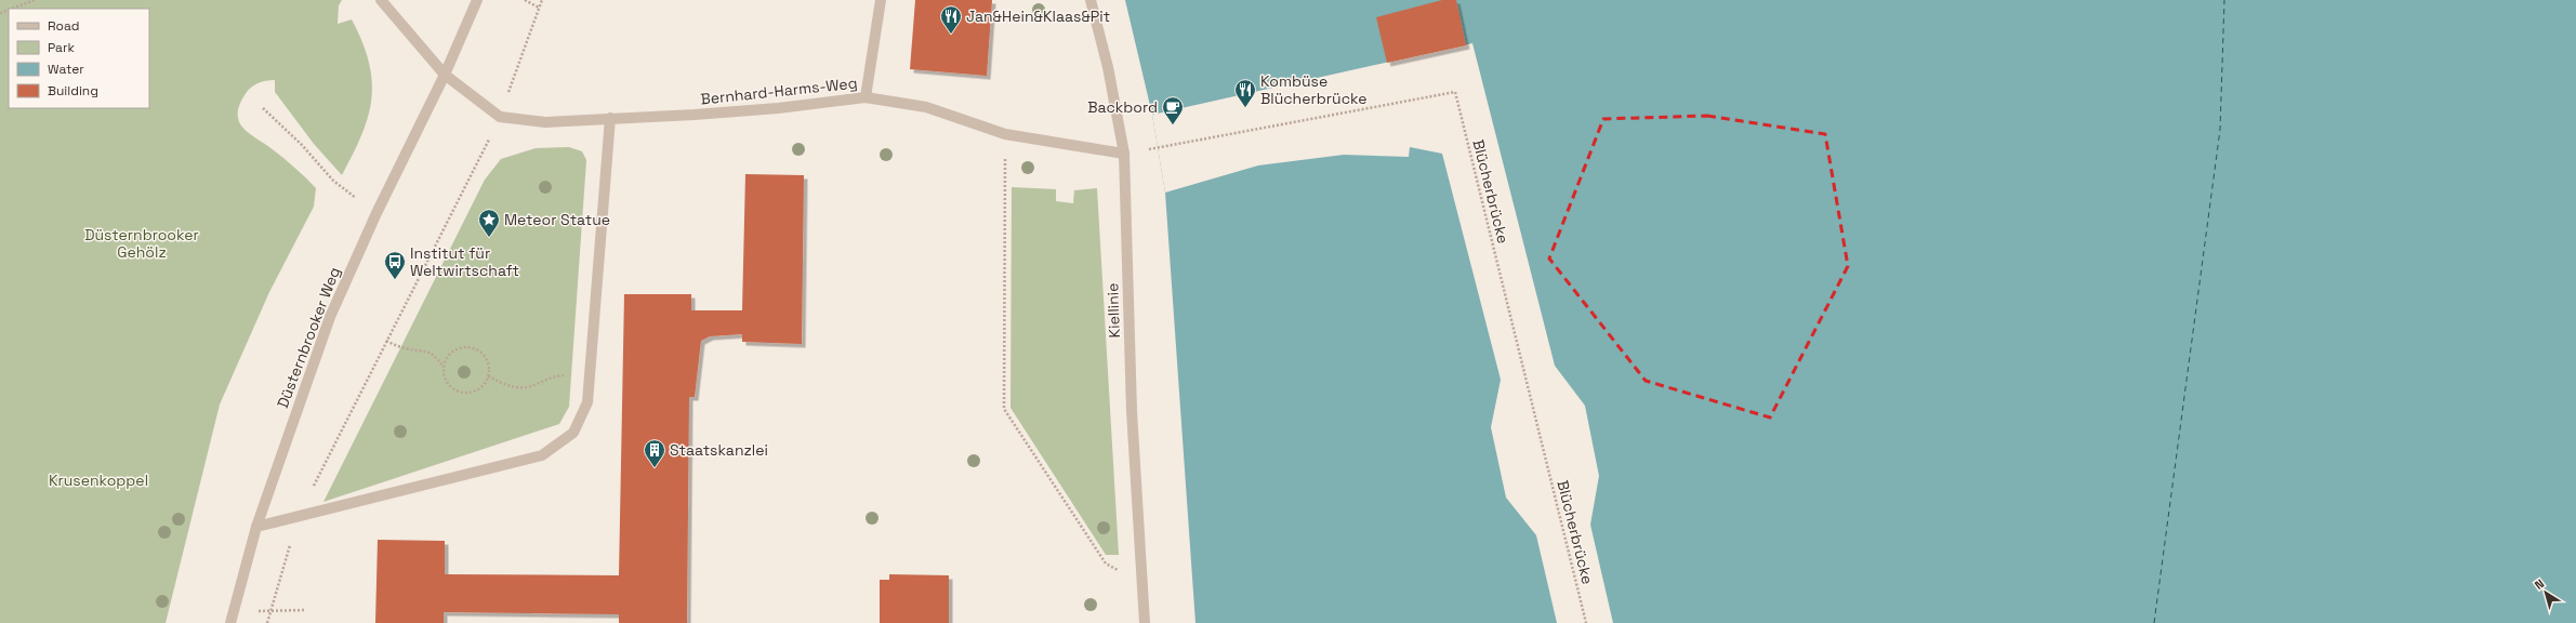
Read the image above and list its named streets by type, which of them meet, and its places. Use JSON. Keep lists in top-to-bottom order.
{
  "streets": {
    "street": ["Bernhard-Harms-Weg", "Kiellinie", "Düsternbrooker Weg"],
    "path": ["Blücherbrücke"]
  },
  "crossings": [
    ["Bernhard-Harms-Weg", "Blücherbrücke"],
    ["Bernhard-Harms-Weg", "Kiellinie"],
    ["Blücherbrücke", "Kiellinie"]
  ],
  "parks": ["Düsternbrooker Gehölz", "Krusenkoppel"],
  "places": {
    "restaurant": ["Jan&Hein&Klaas&Pit", "Kombüse Blücherbrücke"],
    "cafe": ["Backbord"],
    "place": ["Meteor Statue"],
    "bus stop": ["Institut für Weltwirtschaft"],
    "building": ["Staatskanzlei"]
  },
  "legend": [
    "Road",
    "Park",
    "Water",
    "Building"
  ],
  "north": "top left"
}
